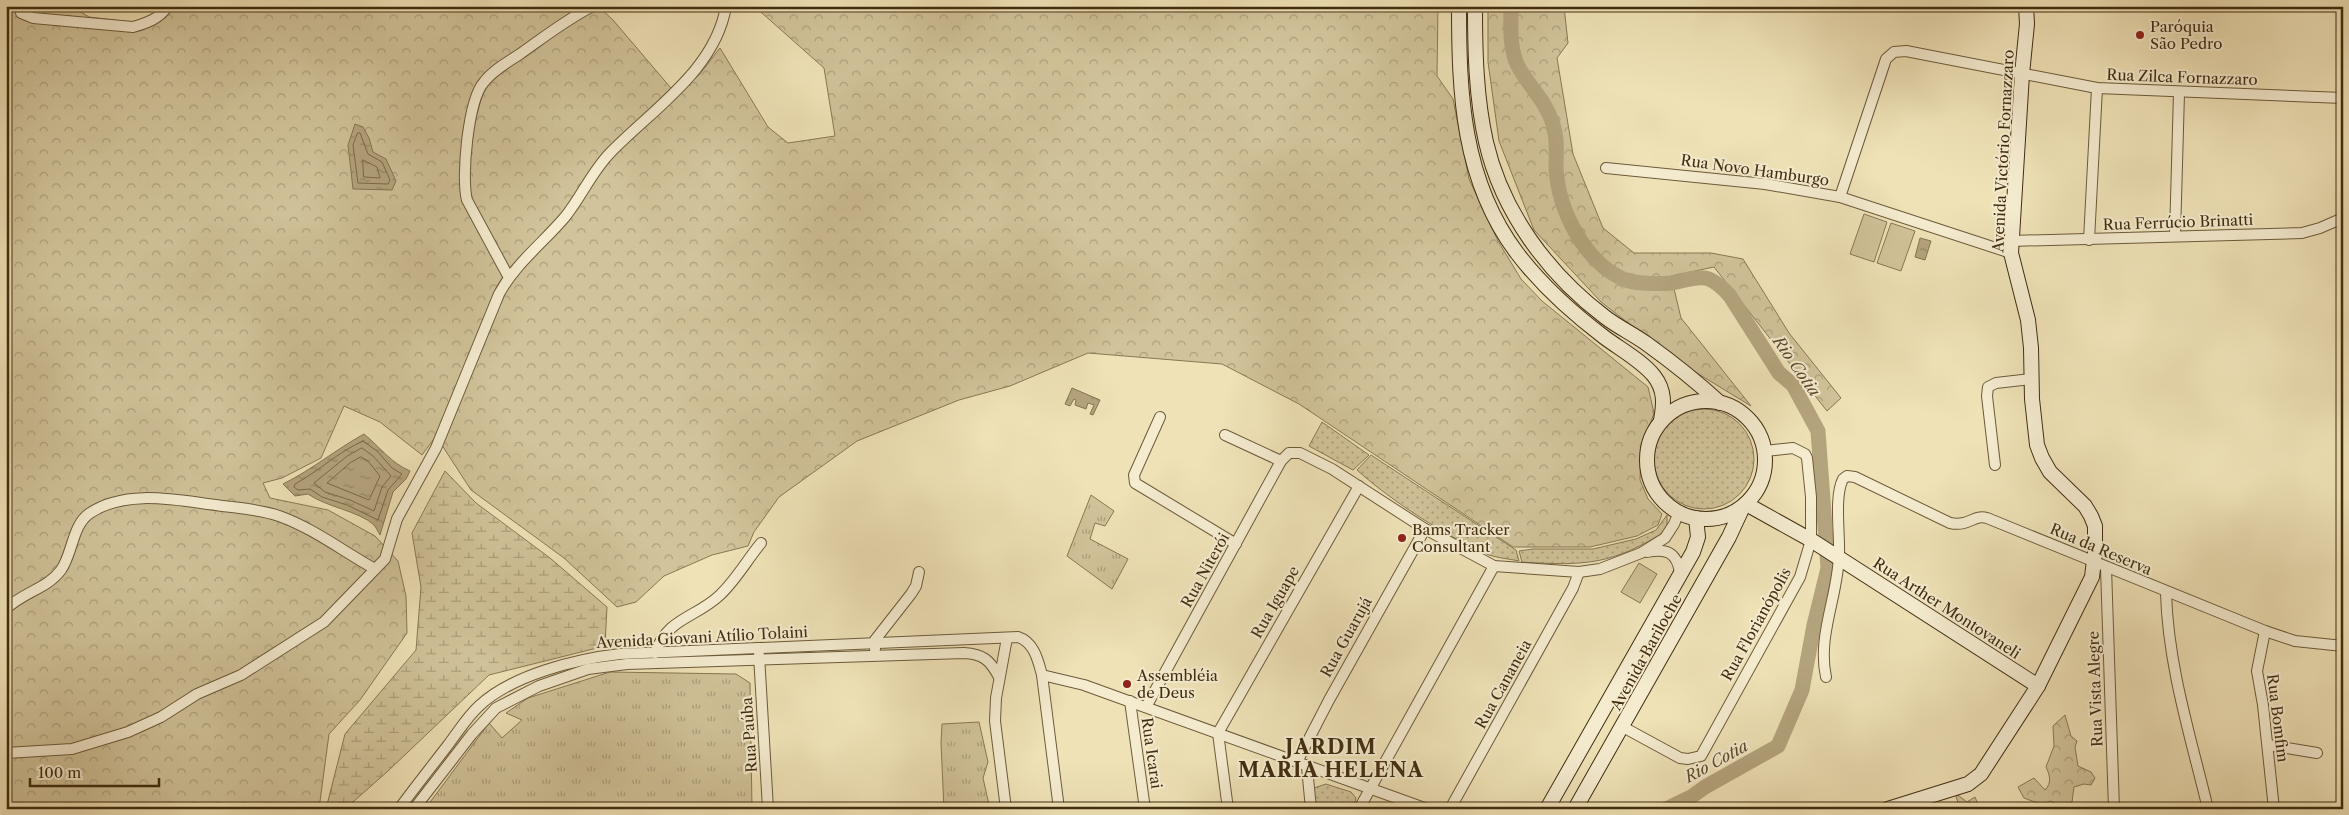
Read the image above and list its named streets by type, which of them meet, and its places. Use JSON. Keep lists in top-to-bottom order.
{
  "streets": {
    "main road": ["Avenida Victório Fornazzaro", "Rua Arther Montovaneli", "Avenida Bariloche"],
    "street": [
      "Rua Zilca Fornazzaro",
      "Rua Novo Hamburgo",
      "Rua Ferrúcio Brinatti",
      "Rua da Reserva",
      "Rua Niterói",
      "Rua Iguape",
      "Rua Florianópolis",
      "Avenida Giovani Atílio Tolaini",
      "Rua Guarujá",
      "Rua Cananeia",
      "Rua Vista Alegre",
      "Rua Bomfim",
      "Rua Paúba",
      "Rua Icarai"
    ]
  },
  "crossings": [
    ["Rua Zilca Fornazzaro", "Avenida Victório Fornazzaro"],
    ["Rua Zilca Fornazzaro", "Rua Novo Hamburgo"],
    ["Avenida Victório Fornazzaro", "Rua Novo Hamburgo"],
    ["Avenida Victório Fornazzaro", "Rua Ferrúcio Brinatti"],
    ["Avenida Victório Fornazzaro", "Rua da Reserva"],
    ["Avenida Victório Fornazzaro", "Rua Arther Montovaneli"],
    ["Avenida Victório Fornazzaro", "Rua Vista Alegre"],
    ["Rua Novo Hamburgo", "Rua Ferrúcio Brinatti"],
    ["Rua da Reserva", "Rua Arther Montovaneli"],
    ["Rua da Reserva", "Rua Vista Alegre"],
    ["Rua da Reserva", "Rua Bomfim"],
    ["Rua Niterói", "Rua Iguape"],
    ["Rua Arther Montovaneli", "Rua Florianópolis"],
    ["Rua Arther Montovaneli", "Avenida Bariloche"],
    ["Rua Florianópolis", "Avenida Bariloche"],
    ["Avenida Giovani Atílio Tolaini", "Rua Paúba"]
  ],
  "districts": ["JARDIM MARIA HELENA"],
  "water": ["Rio Cotia"],
  "places": ["Paróquia São Pedro", "Bams Tracker Consultant", "Assembléia de Deus"],
  "scale_bar": "100 m"
}
